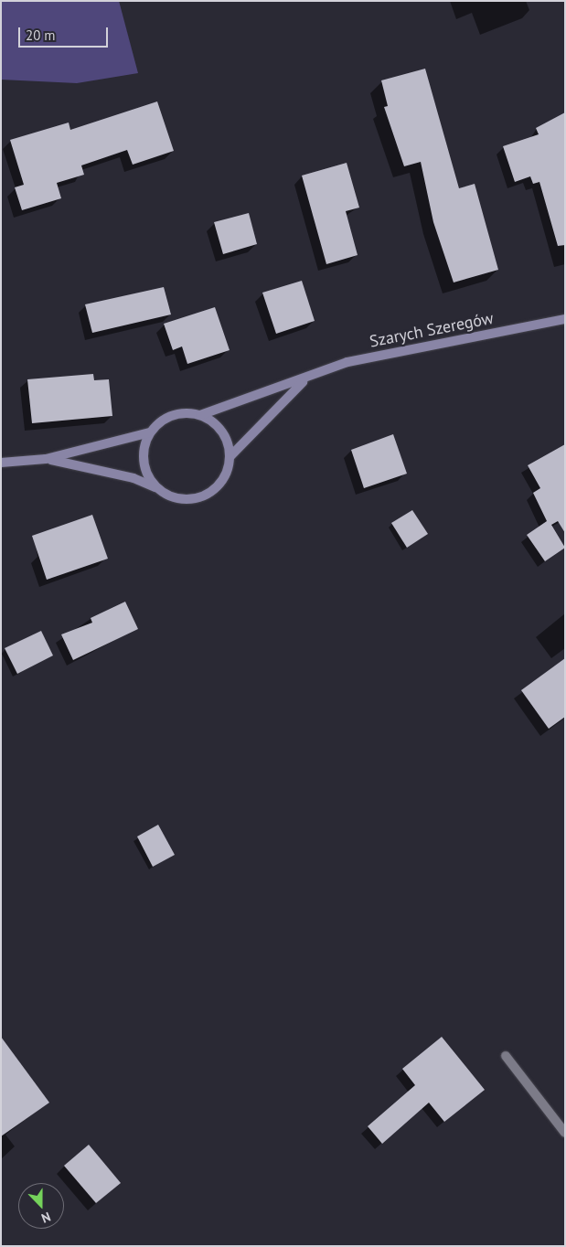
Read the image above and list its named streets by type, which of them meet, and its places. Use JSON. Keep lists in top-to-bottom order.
{
  "streets": {
    "street": ["Szarych Szeregów"]
  },
  "scale_bar": "20 m",
  "north": "bottom"
}
